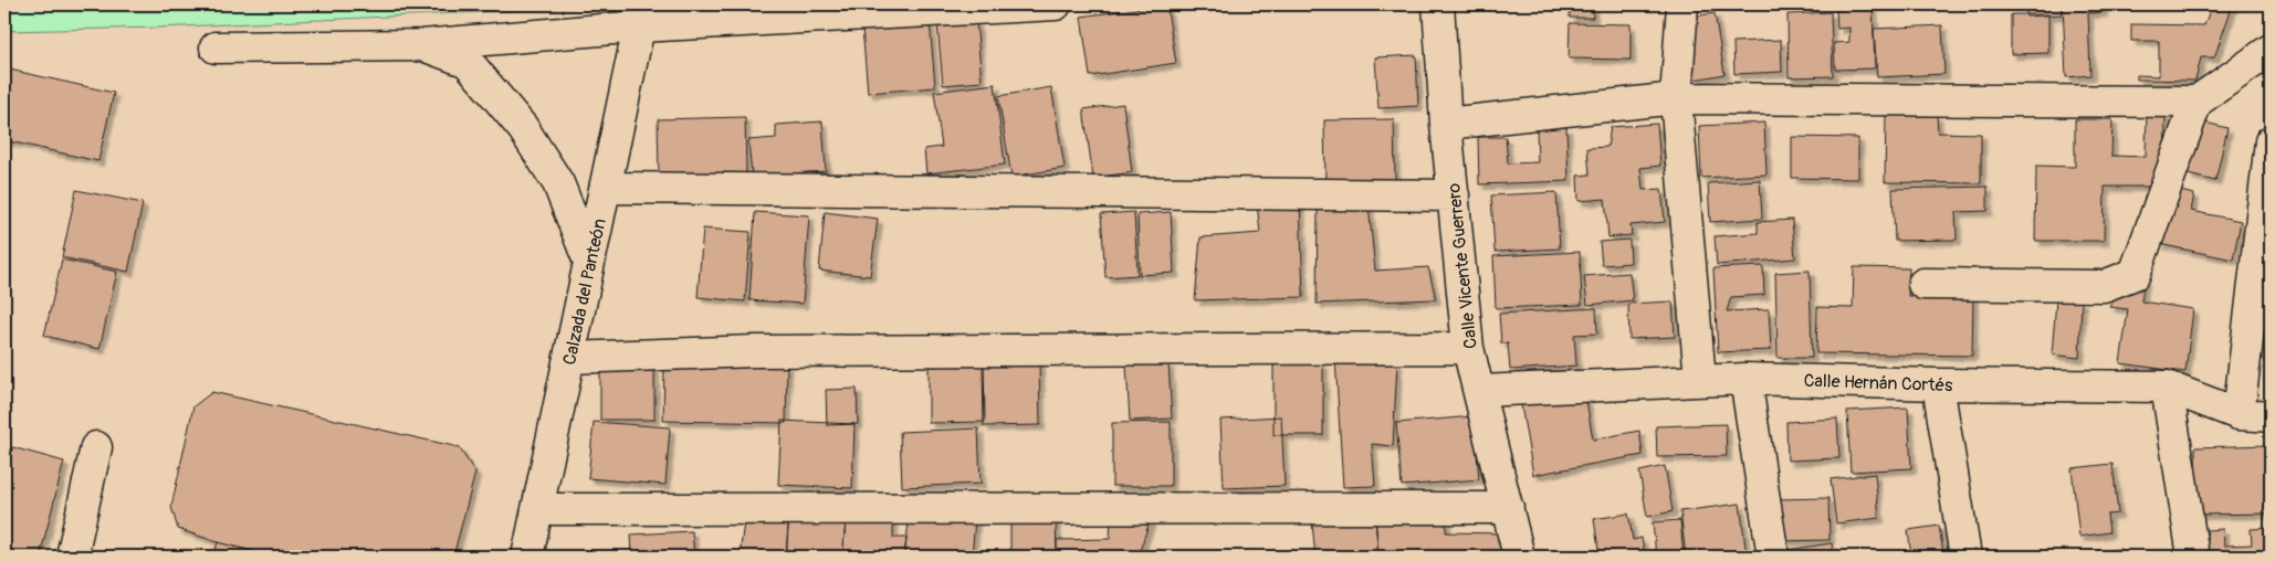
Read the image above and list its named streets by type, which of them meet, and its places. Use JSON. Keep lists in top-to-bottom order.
{
  "streets": {
    "street": ["Calle Vicente Guerrero", "Calzada del Panteón", "Calle Hernán Cortés"]
  },
  "crossings": [
    ["Calle Vicente Guerrero", "Calle Hernán Cortés"]
  ]
}
